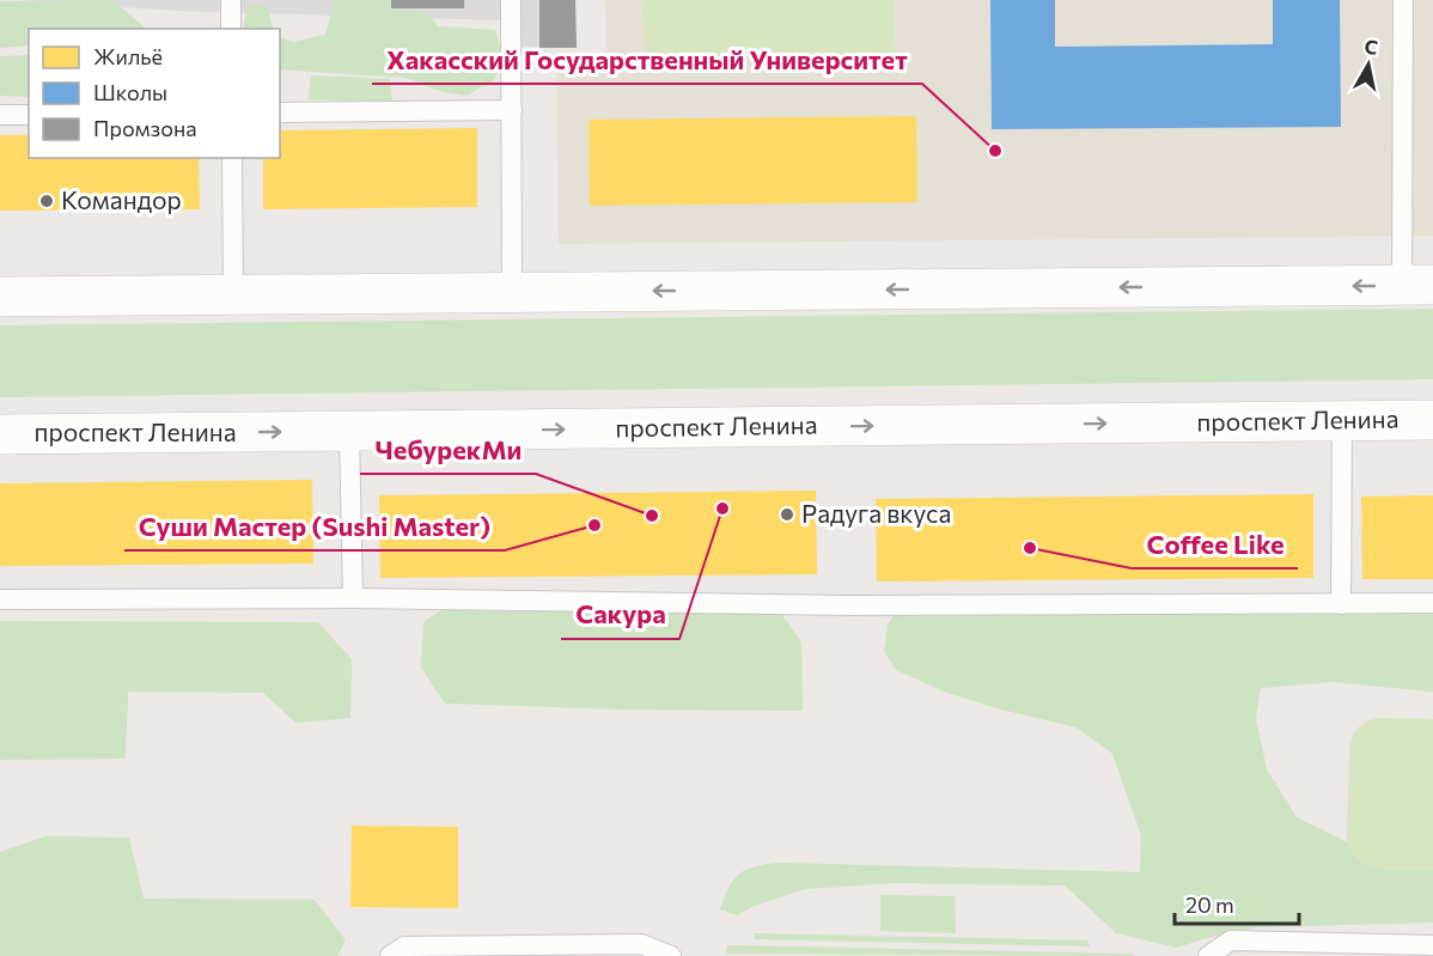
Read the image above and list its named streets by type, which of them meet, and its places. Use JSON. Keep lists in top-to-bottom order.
{
  "streets": {
    "street": ["проспект Ленина"]
  },
  "places": [
    "Хакасский Государственный Университет",
    "Командор",
    "Сакура",
    "Радуга вкуса",
    "ЧебурекМи",
    "Суши Мастер (Sushi Master)",
    "Coffee Like"
  ],
  "legend": ["Жильё", "Школы", "Промзона"],
  "scale_bar": "20 m",
  "north": "top"
}
